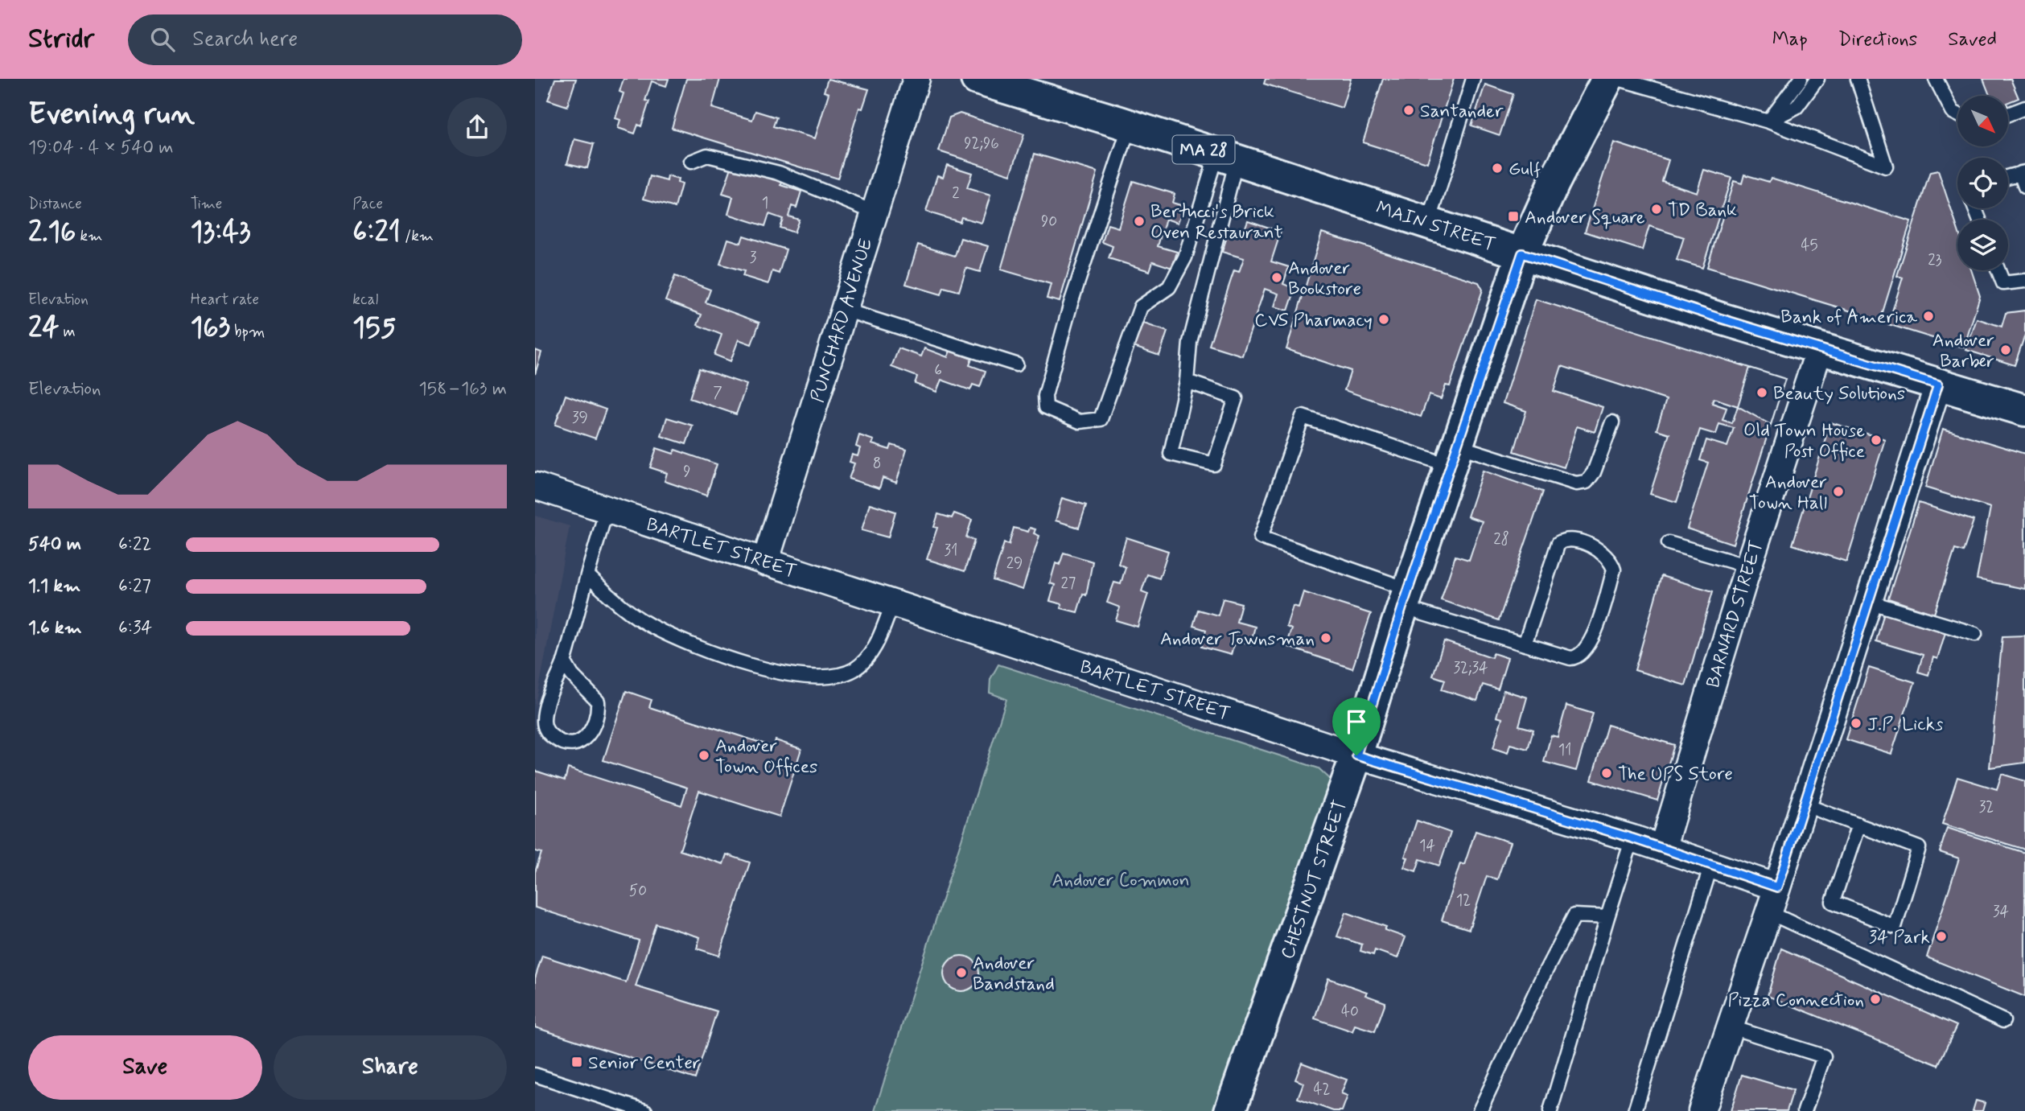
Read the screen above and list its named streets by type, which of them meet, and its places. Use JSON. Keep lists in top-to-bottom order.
{
  "streets": {
    "main road": ["MA 28", "MAIN STREET", "CHESTNUT STREET"],
    "street": ["PUNCHARD AVENUE", "BARTLET STREET", "BARNARD STREET"]
  },
  "crossings": [
    ["MAIN STREET", "BARNARD STREET"],
    ["MAIN STREET", "CHESTNUT STREET"],
    ["PUNCHARD AVENUE", "BARTLET STREET"],
    ["BARTLET STREET", "BARNARD STREET"],
    ["BARTLET STREET", "CHESTNUT STREET"]
  ],
  "parks": ["Andover Common"],
  "places": {
    "other": [
      "Santander",
      "Gulf",
      "TD Bank",
      "Bertucci's Brick Oven Restaurant",
      "Andover Bookstore",
      "Bank of America",
      "CVS Pharmacy",
      "Andover Barber",
      "Beauty Solutions",
      "Old Town House Post Office",
      "Andover Town Hall",
      "Andover Townsman",
      "J.P. Licks",
      "Andover Town Offices",
      "The UPS Store",
      "34 Park",
      "Andover Bandstand",
      "Pizza Connection"
    ],
    "transit": ["Andover Square", "Senior Center"]
  },
  "house_numbers": [
    "92;96",
    "2",
    "1",
    "90",
    "45",
    "3",
    "23",
    "6",
    "7",
    "39",
    "8",
    "9",
    "28",
    "31",
    "29",
    "27",
    "32;34",
    "11",
    "32",
    "14",
    "50",
    "12",
    "34",
    "40",
    "42"
  ],
  "north": "bottom right",
  "page": {
    "header": "Stridr",
    "search": "Search here",
    "nav": ["Map", "Directions", "Saved"],
    "heading": ["Evening run", "19:04 · 4 × 540 m"],
    "stats": [
      ["Distance", "2.16 km"],
      ["Time", "13:43"],
      ["Pace", "6:21 /km"],
      ["Elevation", "24 m"],
      ["Heart rate", "163 bpm"],
      ["kcal", "155"]
    ],
    "chart": ["Elevation", "158–163 m"],
    "list": [
      {
        "name": "540 m",
        "note": "6:22"
      },
      {
        "name": "1.1 km",
        "note": "6:27"
      },
      {
        "name": "1.6 km",
        "note": "6:34"
      }
    ],
    "buttons": ["Save", "Share"]
  }
}
